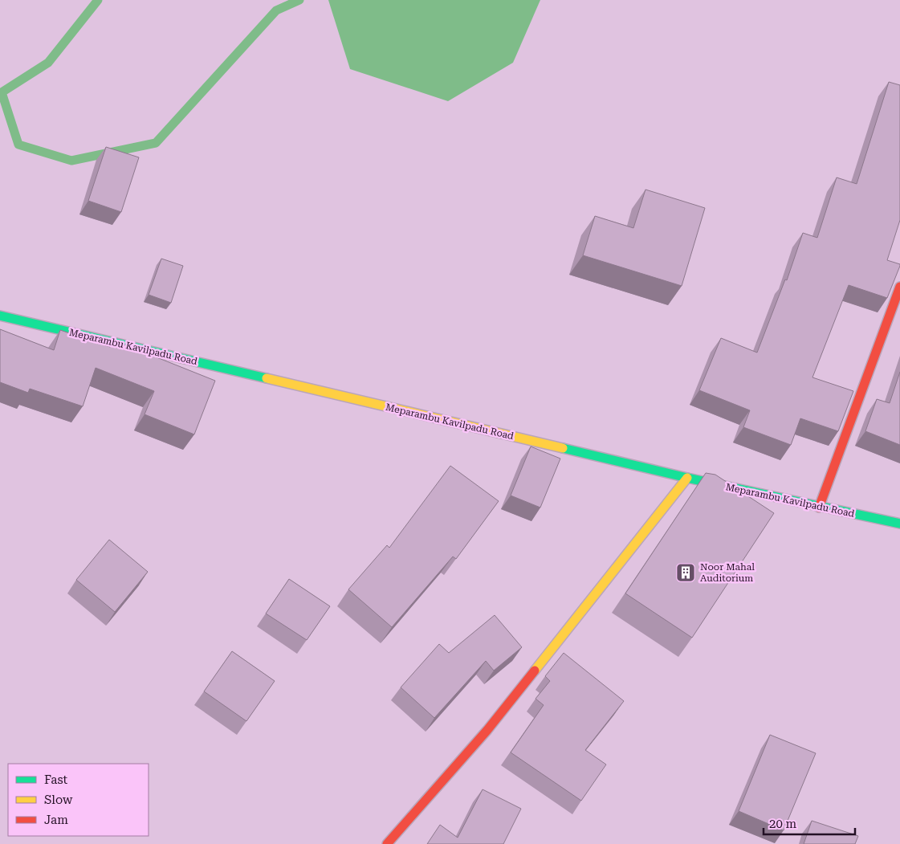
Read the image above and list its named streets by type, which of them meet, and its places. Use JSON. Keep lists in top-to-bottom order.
{
  "streets": {
    "main road": ["Meparambu Kavilpadu Road"]
  },
  "places": {
    "building": ["Noor Mahal Auditorium"]
  },
  "legend": ["Fast", "Slow", "Jam"],
  "scale_bar": "20 m"
}
